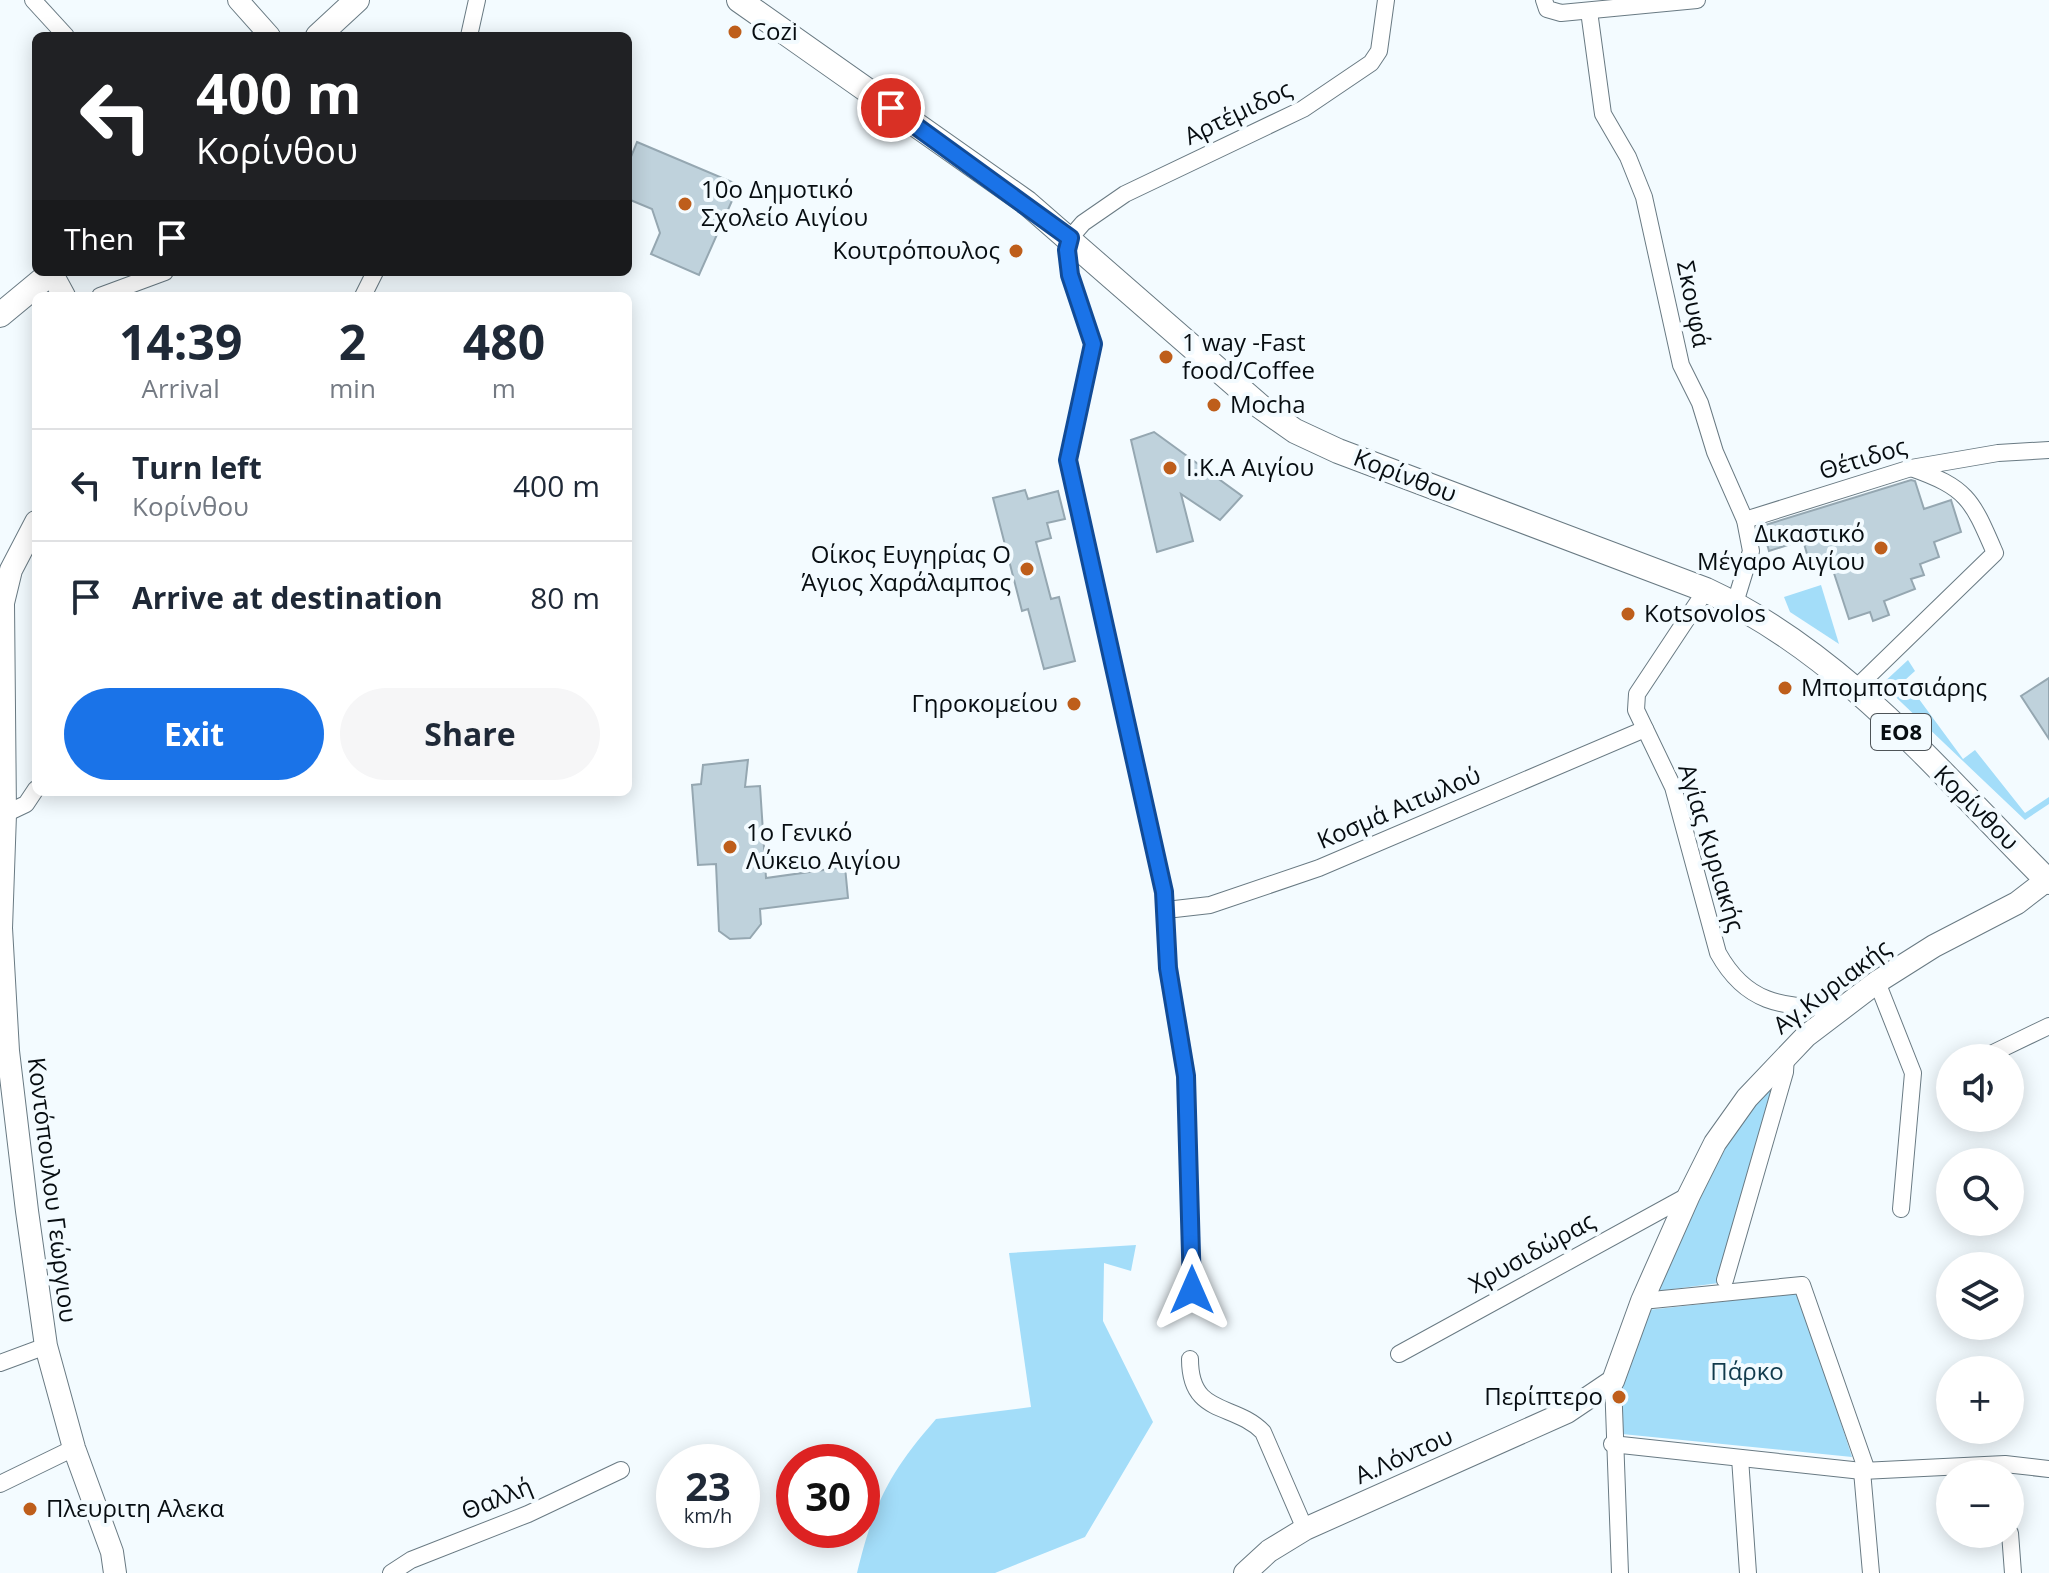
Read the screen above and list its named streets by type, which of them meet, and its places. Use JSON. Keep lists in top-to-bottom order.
{
  "streets": {
    "main road": [
      "Κορίνθου",
      "ΕΟ8",
      "Αγ.Κυριακής",
      "Κοντόπουλου Γεώργιου",
      "Α.Λόντου"
    ],
    "street": [
      "Αρτέμιδος",
      "Σκουφά",
      "Θέτιδος",
      "Κοσμά Αιτωλού",
      "Αγίας Κυριακής",
      "Χρυσιδώρας",
      "Θαλλή"
    ]
  },
  "crossings": [
    ["Αρτέμιδος", "Κορίνθου"],
    ["Σκουφά", "Θέτιδος"],
    ["Σκουφά", "Κορίνθου"],
    ["Κορίνθου", "Αγίας Κυριακής"],
    ["Κορίνθου", "Αγ.Κυριακής"],
    ["Κοσμά Αιτωλού", "Αγίας Κυριακής"],
    ["Αγίας Κυριακής", "Αγ.Κυριακής"],
    ["Αγ.Κυριακής", "Χρυσιδώρας"],
    ["Αγ.Κυριακής", "Α.Λόντου"]
  ],
  "parks": ["Πάρκο"],
  "places": [
    "Cozi",
    "10o Δημοτικό Σχολείο Αιγίου",
    "Κουτρόπουλος",
    "1 way -Fast food/Coffee",
    "Mocha",
    "Ι.Κ.Α Αιγίου",
    "Δικαστικό Μέγαρο Αιγίου",
    "Οίκος Ευγηρίας Ο Άγιος Χαράλαμπος",
    "Kotsovolos",
    "Μπομποτσιάρης",
    "Γηροκομείου",
    "1o Γενικό Λύκειο Αιγίου",
    "Περίπτερο",
    "Πλευριτη Αλεκα"
  ],
  "page": {
    "turn": ["400 m", "Κορίνθου"],
    "then": "Then",
    "eta": [
      "14:39",
      "Arrival",
      "2",
      "min",
      "480",
      "m"
    ],
    "list": [
      {
        "name": "Turn left",
        "note": "Κορίνθου",
        "value": "400 m"
      },
      {
        "name": "Arrive at destination",
        "value": "80 m"
      }
    ],
    "buttons": ["Exit", "Share"],
    "map_buttons": ["+", "−"],
    "speed": "23 km/h",
    "limit": "30"
  }
}
